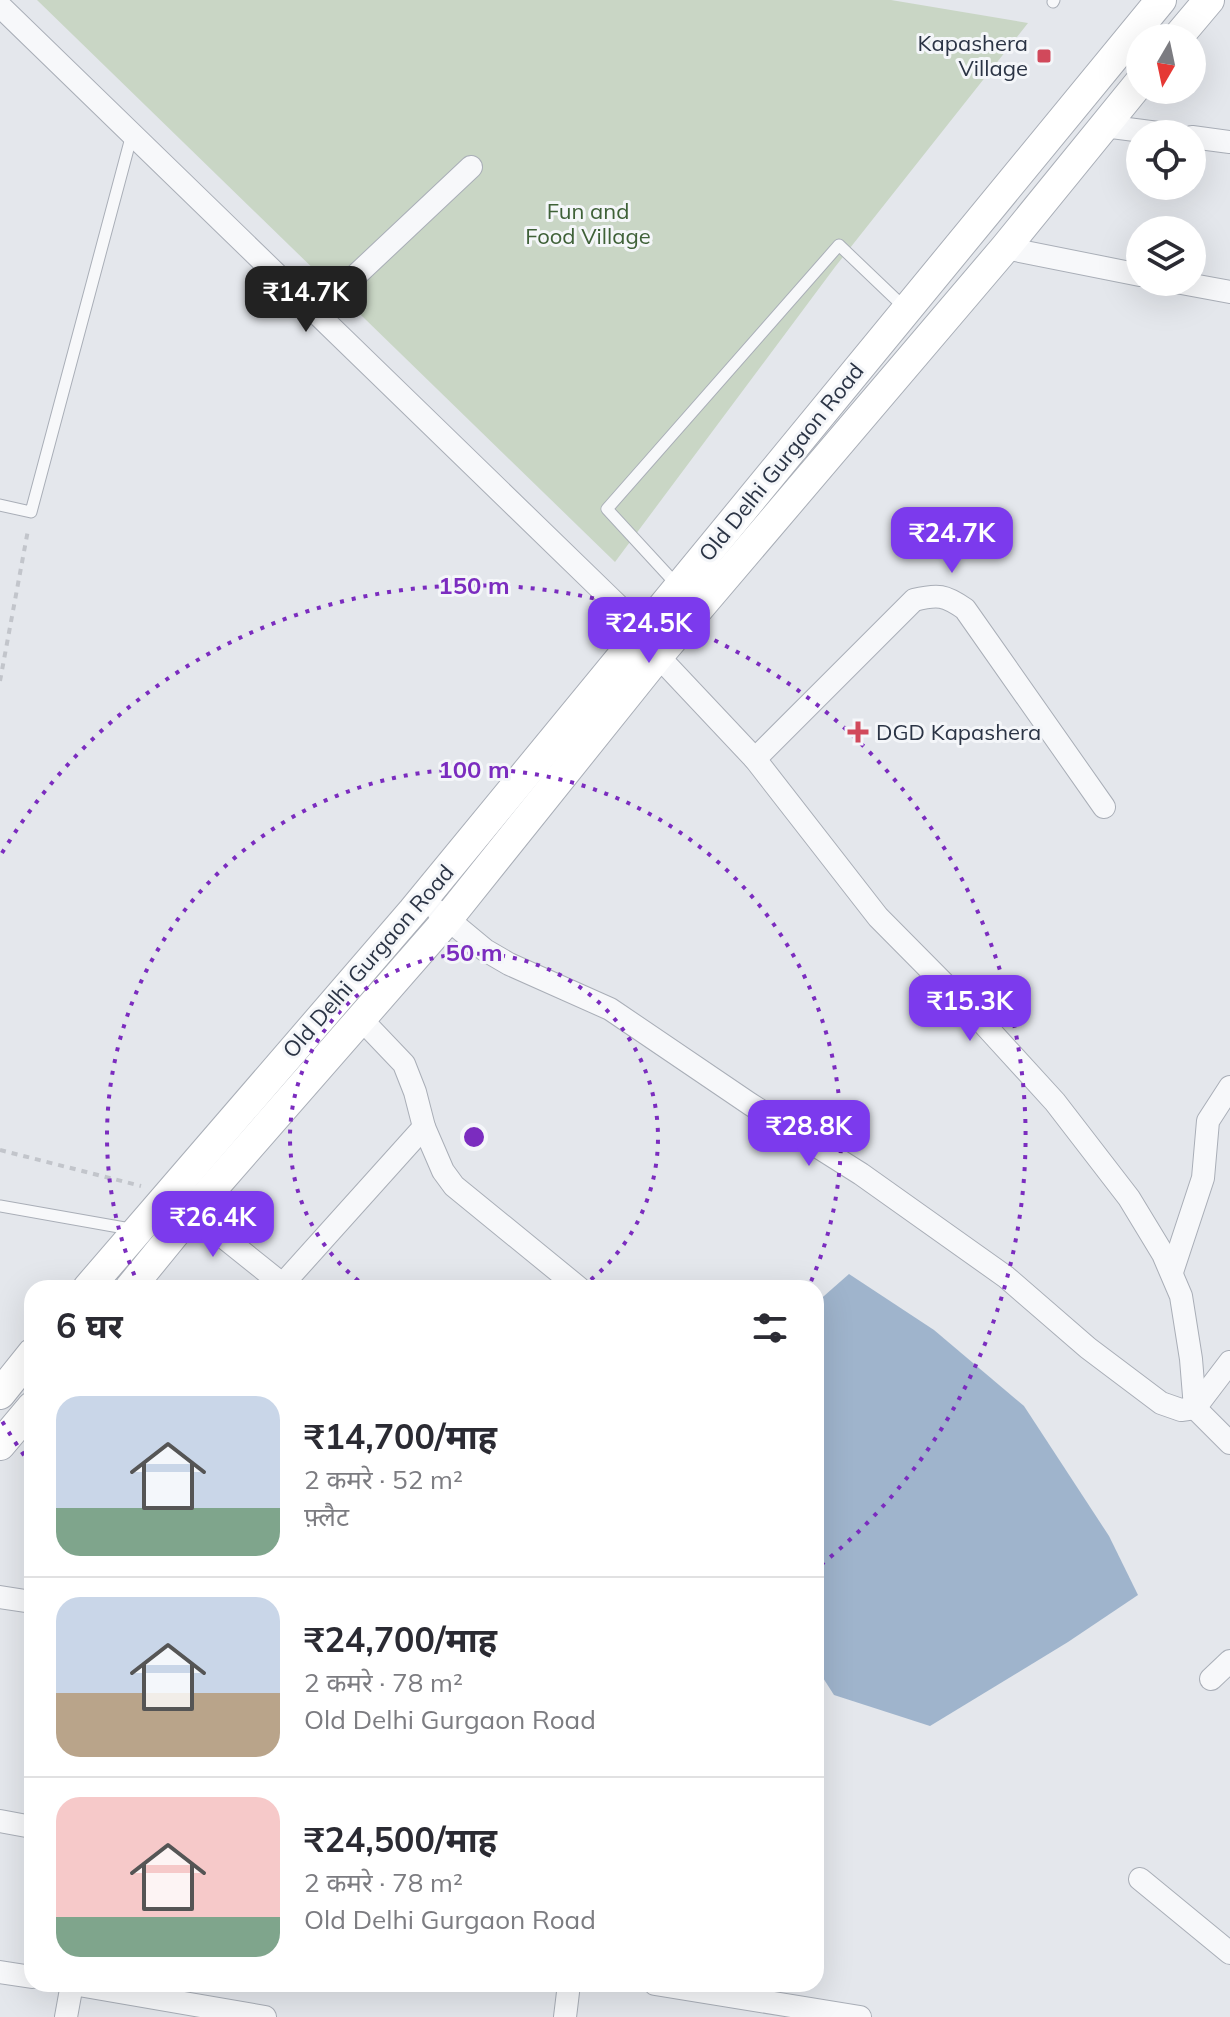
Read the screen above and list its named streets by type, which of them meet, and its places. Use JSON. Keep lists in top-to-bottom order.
{
  "streets": {
    "main road": ["Old Delhi Gurgaon Road"]
  },
  "parks": ["Fun and Food Village"],
  "places": {
    "transit": ["Kapashera Village"],
    "health": ["DGD Kapashera"]
  },
  "north": "bottom",
  "page": {
    "price": [
      "₹14.7K",
      "₹24.7K",
      "₹24.5K",
      "₹15.3K",
      "₹28.8K",
      "₹26.4K"
    ],
    "heading": "6 घर",
    "list": [
      {
        "name": "₹14,700/माह",
        "note": "2 कमरे · 52 m² · फ़्लैट"
      },
      {
        "name": "₹24,700/माह",
        "note": "2 कमरे · 78 m² · Old Delhi Gurgaon Road"
      },
      {
        "name": "₹24,500/माह",
        "note": "2 कमरे · 78 m² · Old Delhi Gurgaon Road"
      }
    ]
  },
  "rings": ["150 m", "100 m", "50 m"]
}
